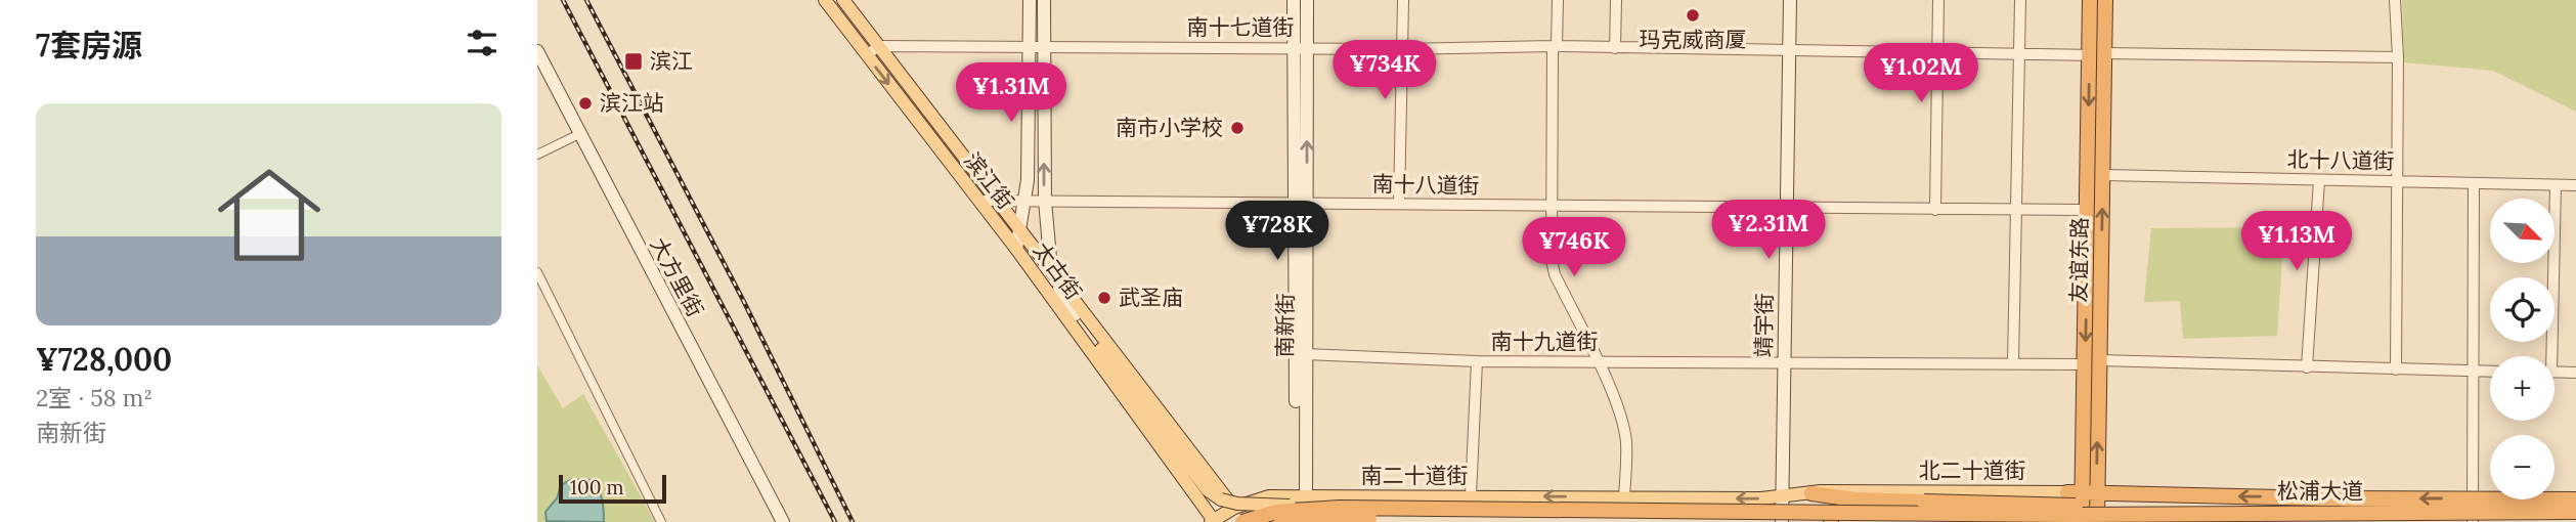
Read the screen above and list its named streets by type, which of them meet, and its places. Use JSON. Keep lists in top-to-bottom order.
{
  "streets": {
    "highway": ["友谊东路", "北二十道街", "松浦大道"],
    "main road": [
      "滨江街",
      "太古街",
      "大方里街",
      "南新街",
      "靖宇街",
      "南二十道街"
    ],
    "street": [
      "南十七道街",
      "北十八道街",
      "南十八道街",
      "南十九道街"
    ]
  },
  "crossings": [
    ["南十七道街", "滨江街"],
    ["南十七道街", "友谊东路"],
    ["南十七道街", "太古街"],
    ["南十七道街", "南新街"],
    ["南十七道街", "靖宇街"],
    ["北十八道街", "友谊东路"],
    ["滨江街", "南十八道街"],
    ["滨江街", "太古街"],
    ["南十八道街", "太古街"],
    ["南十八道街", "南新街"],
    ["南十八道街", "靖宇街"],
    ["友谊东路", "南十九道街"],
    ["友谊东路", "北二十道街"],
    ["太古街", "南二十道街"],
    ["太古街", "松浦大道"],
    ["南新街", "南十九道街"],
    ["南新街", "南二十道街"],
    ["靖宇街", "南十九道街"],
    ["靖宇街", "北二十道街"],
    ["北二十道街", "南二十道街"]
  ],
  "one_way": ["北二十道街", "南二十道街"],
  "places": {
    "other": [
      "玛克威商厦",
      "滨江站",
      "南市小学校",
      "武圣庙"
    ],
    "transit": ["滨江"]
  },
  "scale_bar": "100 m",
  "north": "bottom right",
  "page": {
    "heading": "7套房源",
    "price": [
      "¥734K",
      "¥1.02M",
      "¥1.31M",
      "¥2.31M",
      "¥728K",
      "¥1.13M",
      "¥746K"
    ],
    "list": [
      {
        "name": "¥728,000",
        "note": "2室 · 58 m² · 南新街"
      }
    ],
    "map_buttons": ["+", "−"],
    "scale": "100 m"
  }
}
